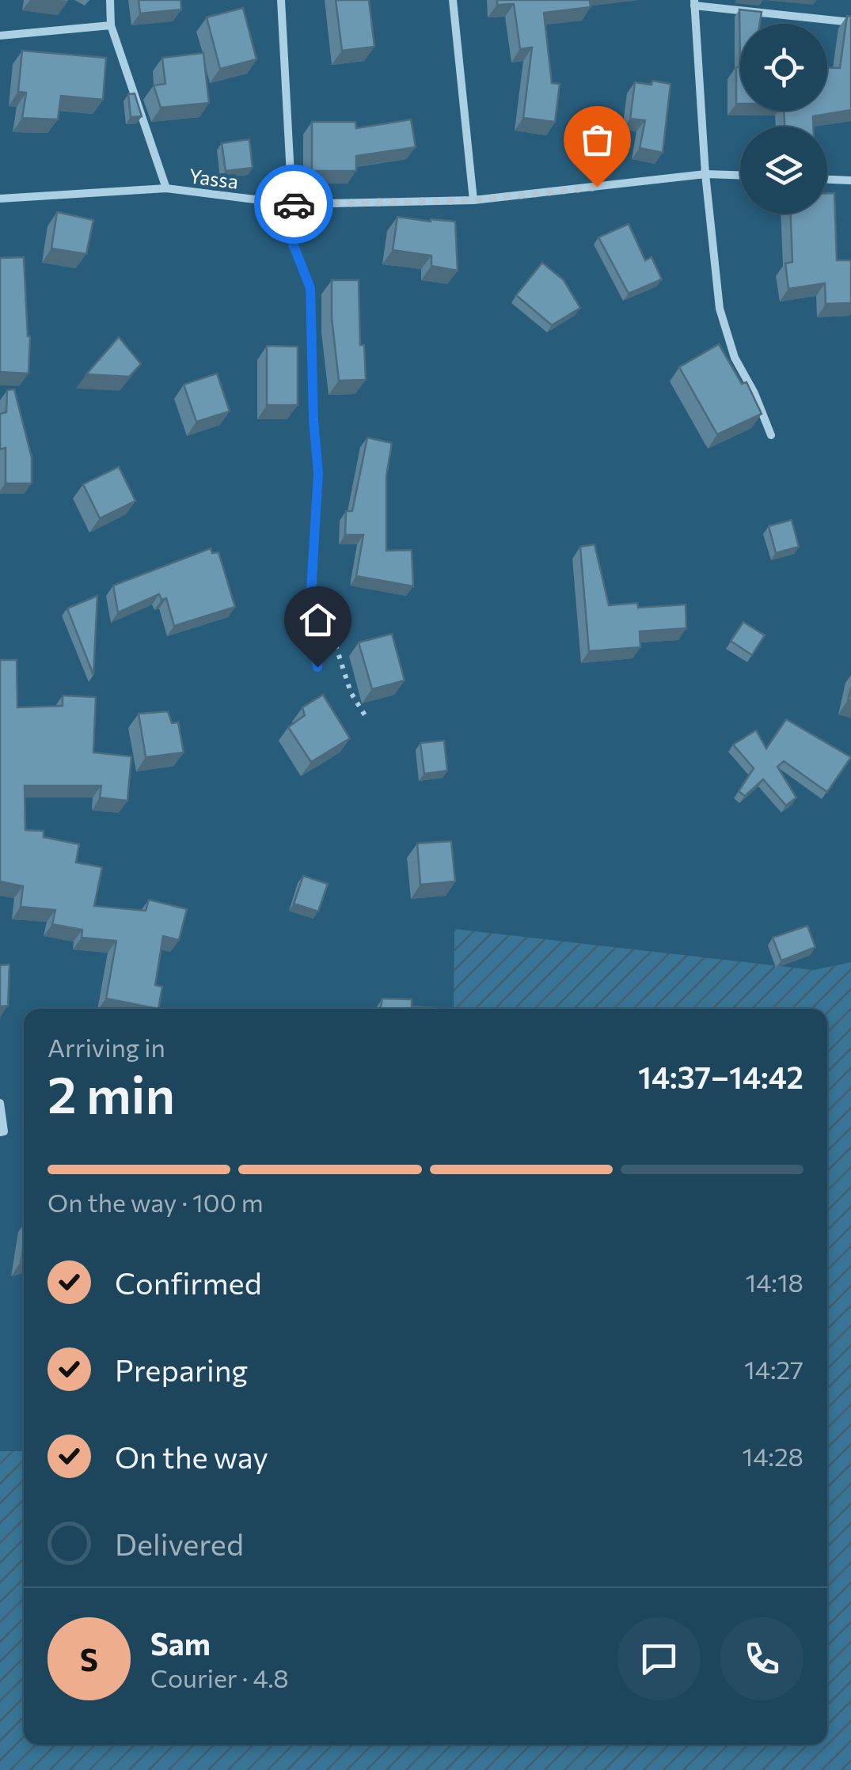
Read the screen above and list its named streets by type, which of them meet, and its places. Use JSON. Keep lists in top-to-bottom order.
{
  "streets": {
    "street": ["Yassa"]
  },
  "page": {
    "heading": ["2 min", "Arriving in", "14:37–14:42"],
    "panel": ["Sam", "Courier · 4.8"],
    "bar": "On the way · 100 m",
    "list": [
      ["Confirmed", "14:18"],
      ["Preparing", "14:27"],
      ["On the way", "14:28"],
      "Delivered"
    ],
    "round": "S"
  }
}
